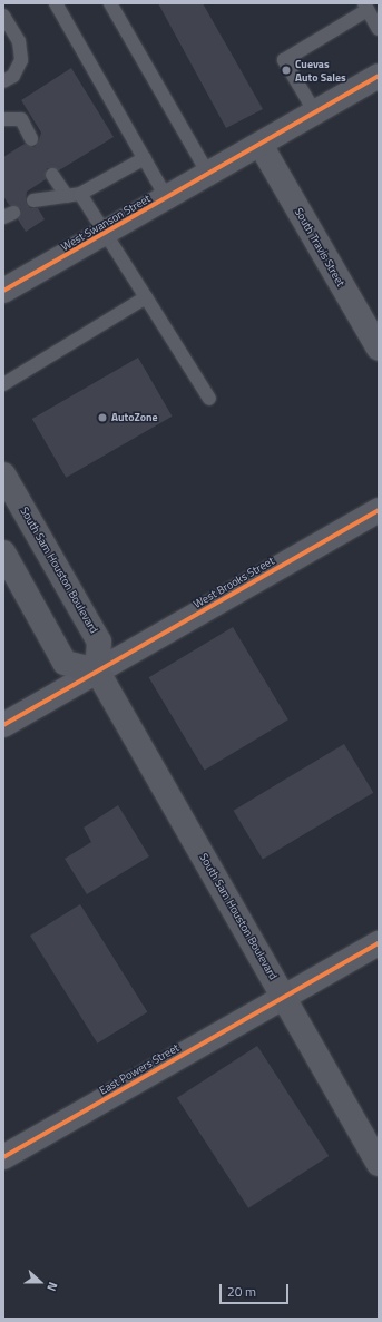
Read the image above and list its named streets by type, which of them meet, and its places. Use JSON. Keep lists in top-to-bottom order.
{
  "streets": {
    "main road": ["South Sam Houston Boulevard"],
    "street": [
      "West Swanson Street",
      "South Travis Street",
      "West Brooks Street",
      "East Powers Street"
    ]
  },
  "crossings": [
    ["West Swanson Street", "South Travis Street"],
    ["South Sam Houston Boulevard", "West Brooks Street"],
    ["South Sam Houston Boulevard", "East Powers Street"]
  ],
  "places": ["Cuevas Auto Sales", "AutoZone"],
  "scale_bar": "20 m",
  "north": "right"
}
